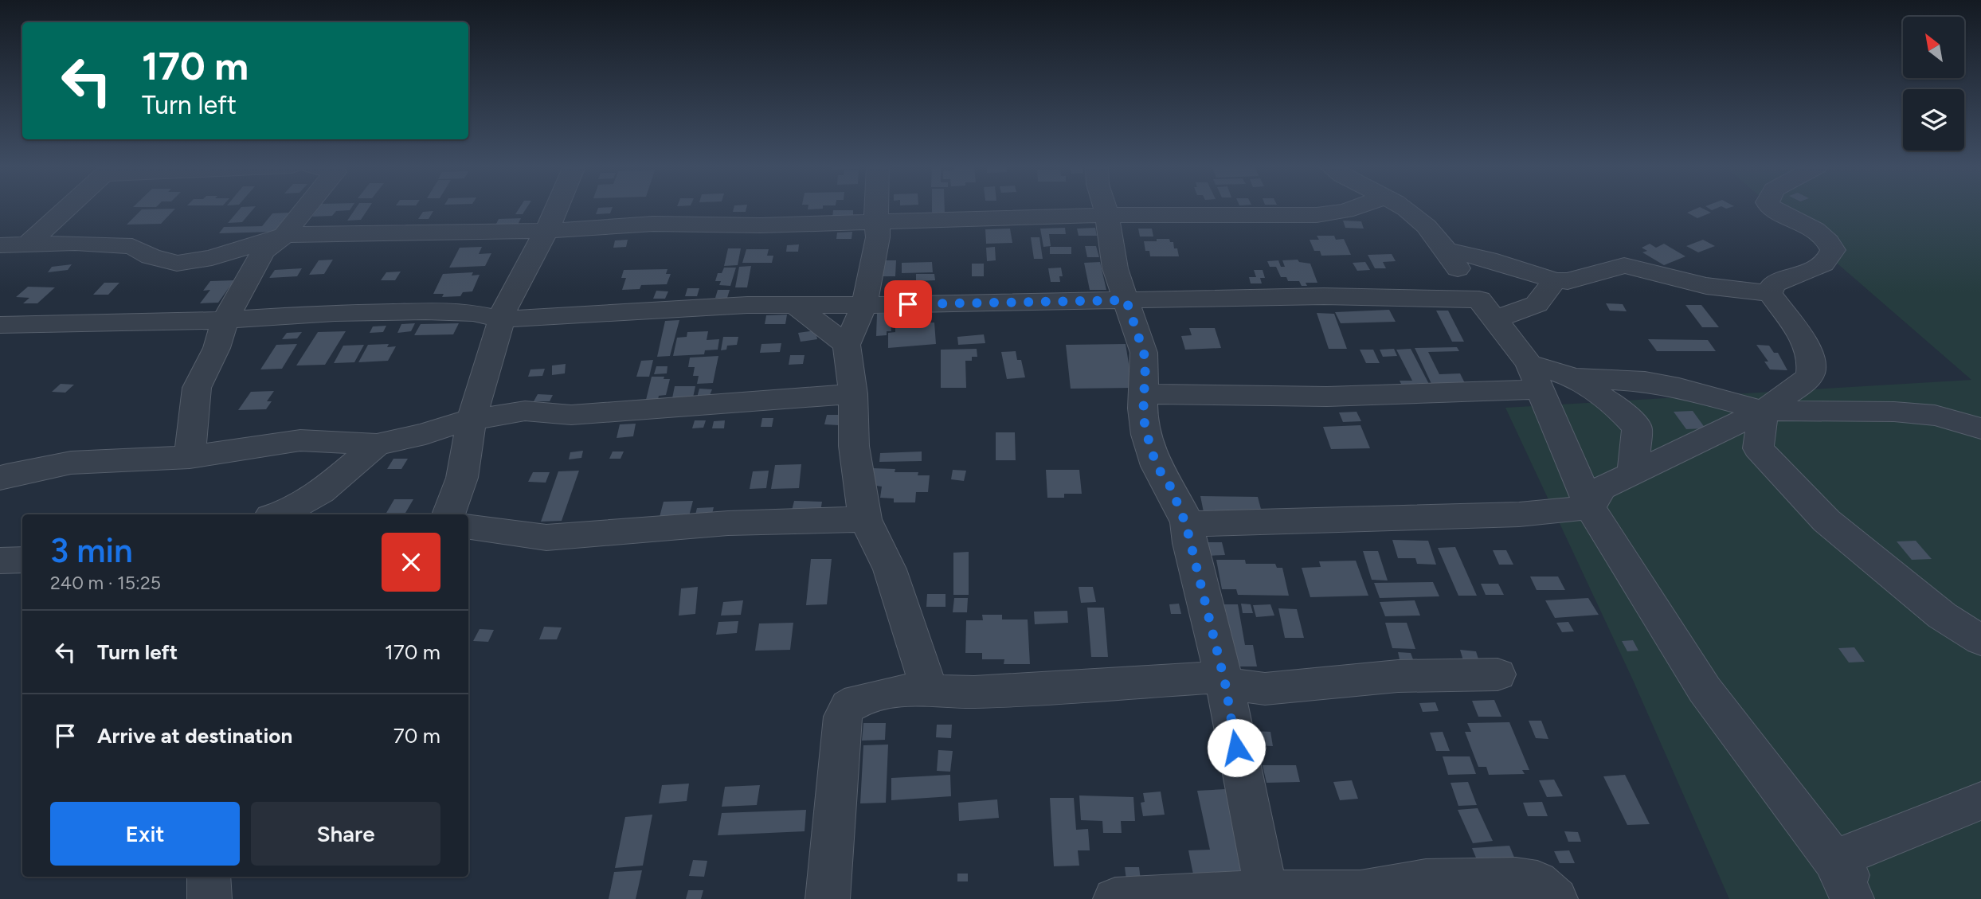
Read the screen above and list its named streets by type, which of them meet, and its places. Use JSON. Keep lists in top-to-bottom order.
{
  "north": "top left",
  "page": {
    "turn": ["170 m", "Turn left"],
    "heading": ["3 min", "240 m · 15:25"],
    "list": [
      {
        "name": "Turn left",
        "value": "170 m"
      },
      {
        "name": "Arrive at destination",
        "value": "70 m"
      }
    ],
    "buttons": ["Exit", "Share"]
  }
}
